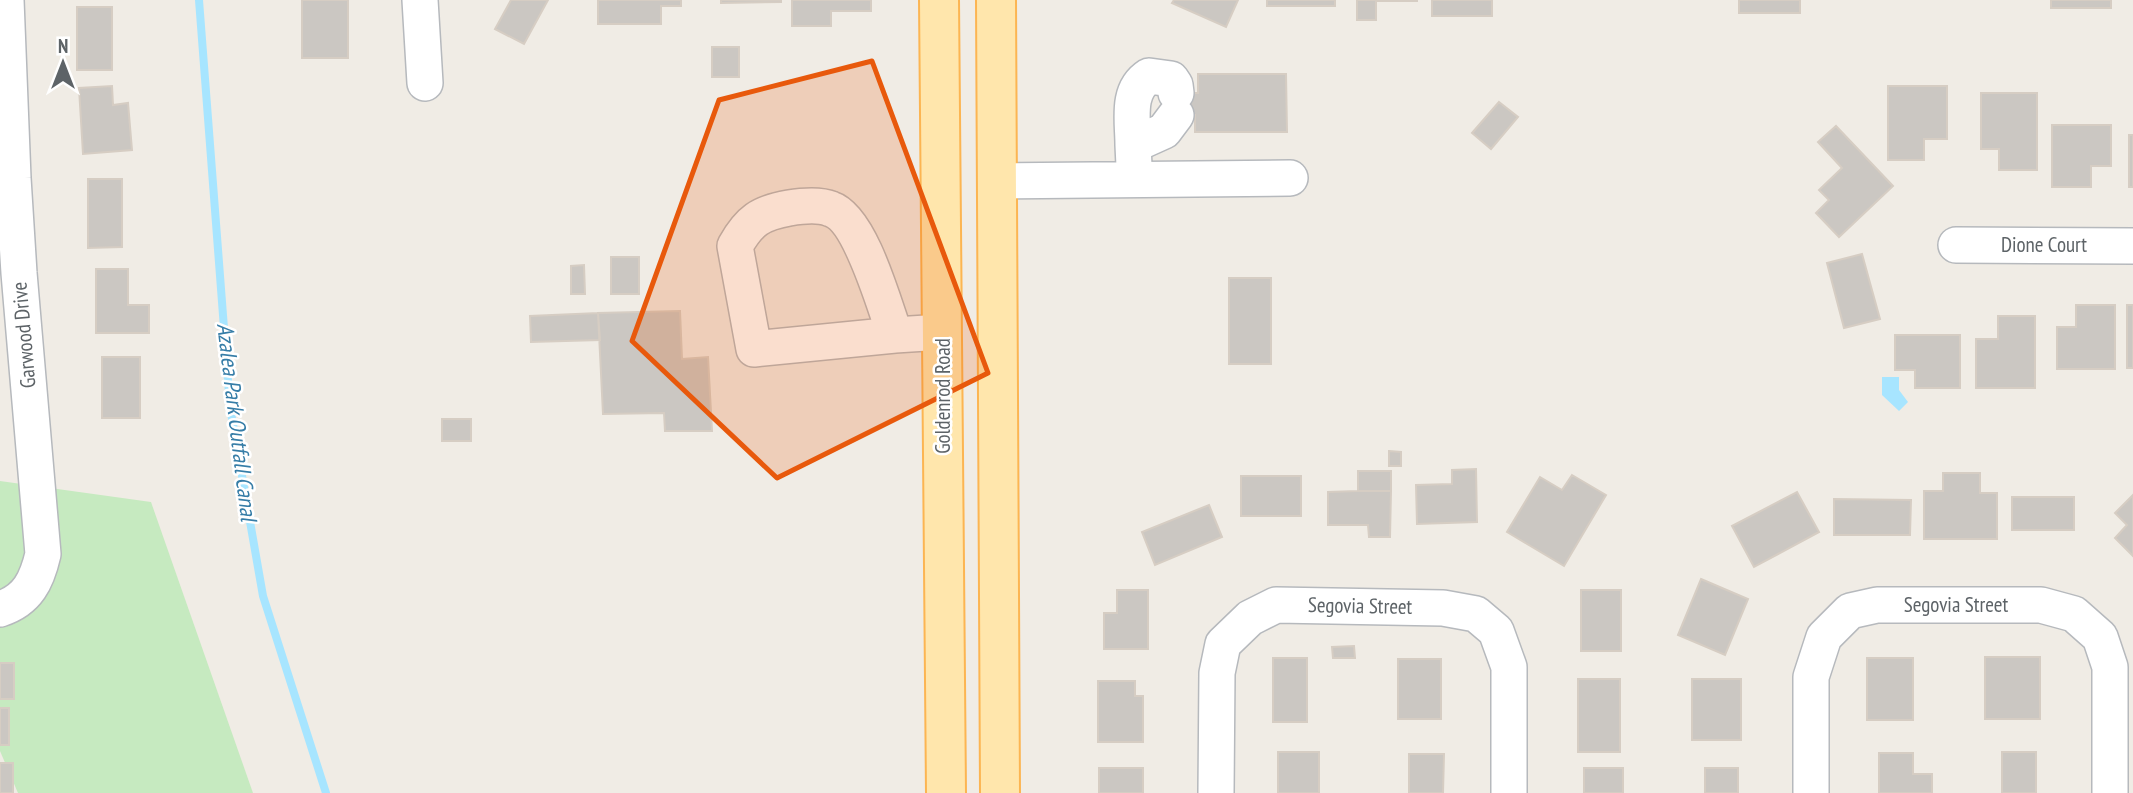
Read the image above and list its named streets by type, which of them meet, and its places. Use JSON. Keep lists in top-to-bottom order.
{
  "streets": {
    "main road": ["Goldenrod Road"],
    "street": ["Dione Court", "Garwood Drive", "Segovia Street"]
  },
  "water": ["Azalea Park Outfall Canal"],
  "north": "top"
}
